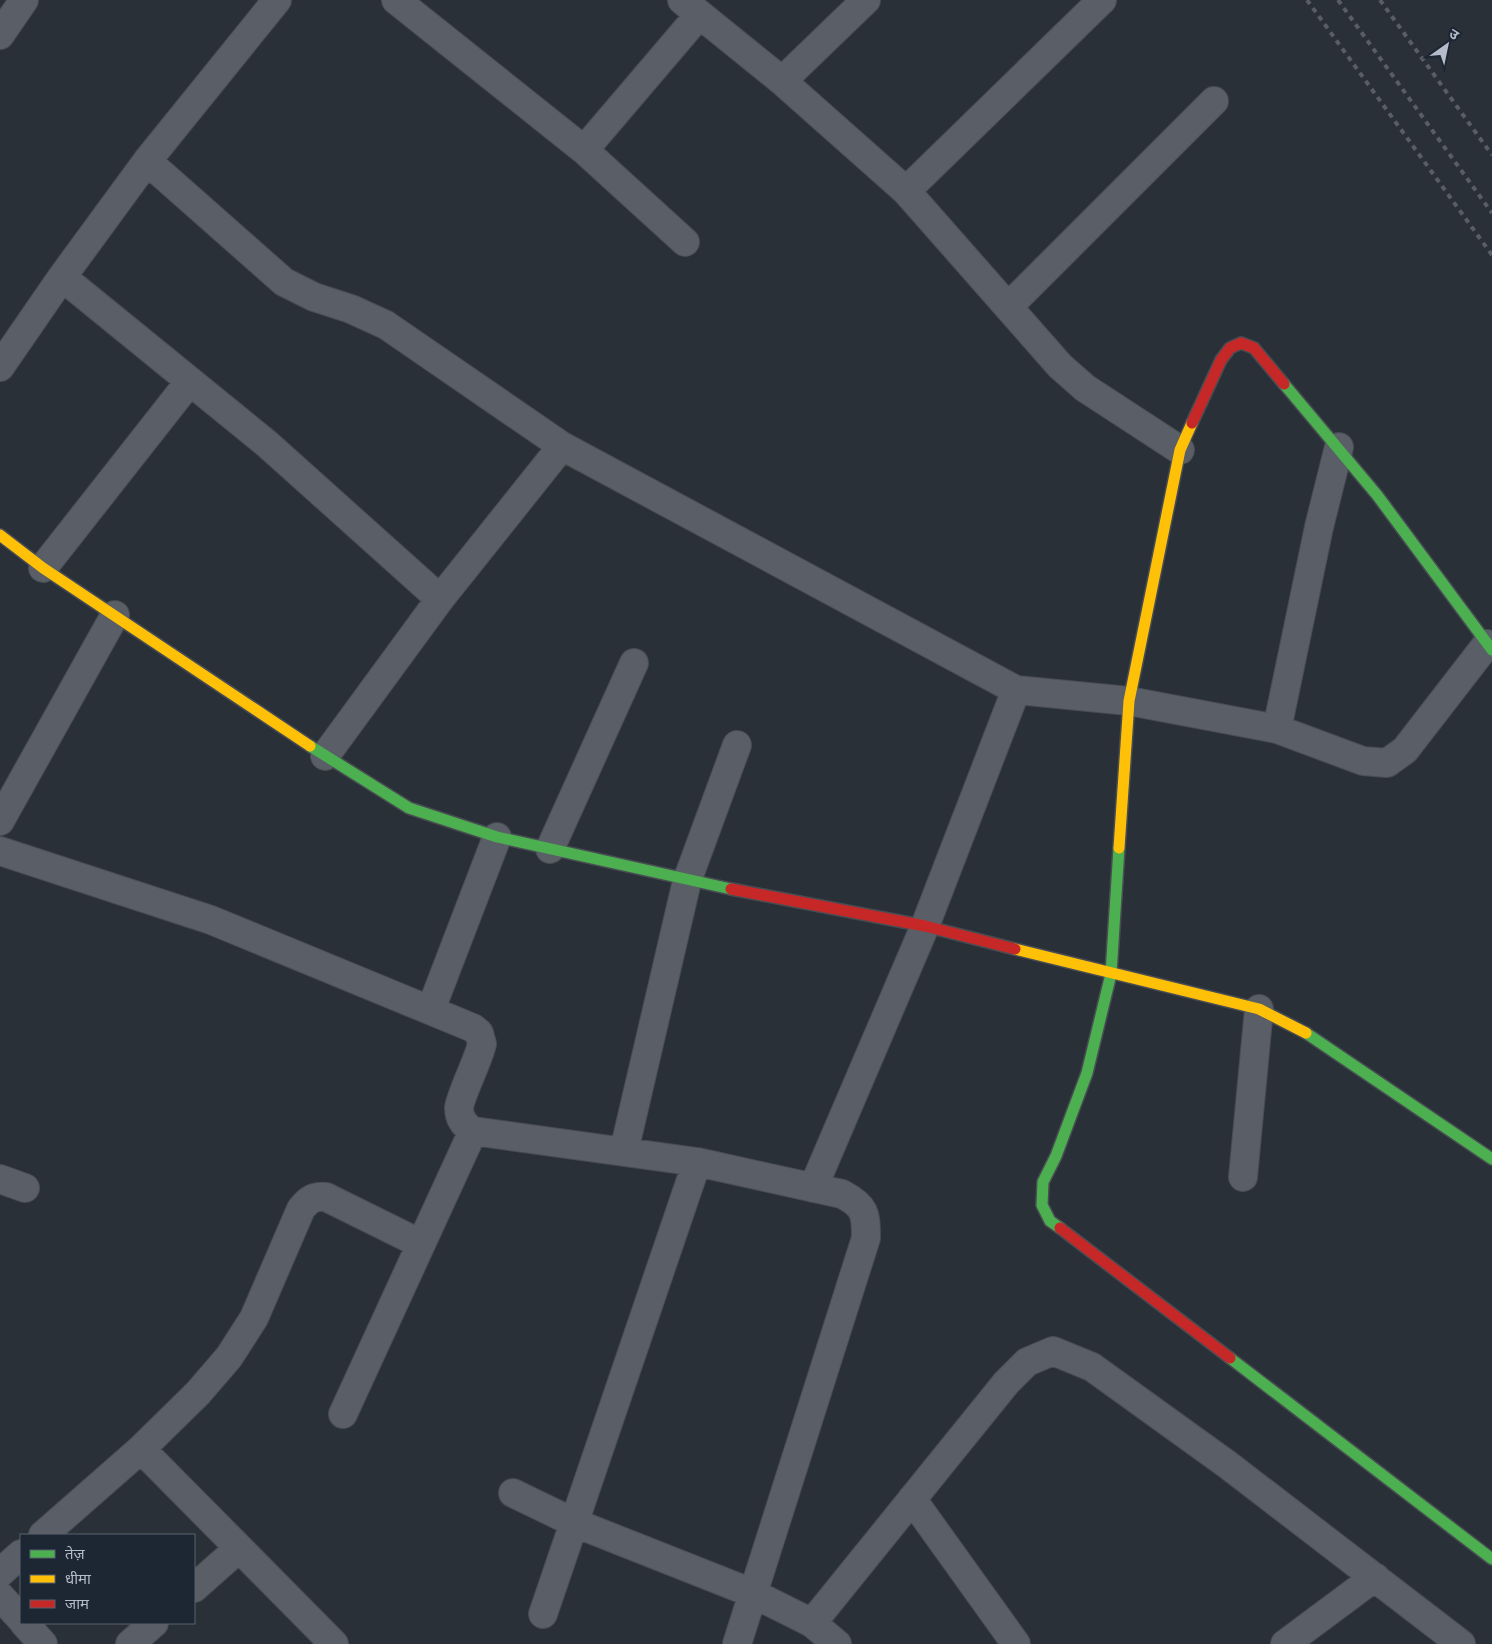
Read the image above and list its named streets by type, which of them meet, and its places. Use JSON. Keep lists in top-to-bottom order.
{
  "legend": ["तेज़", "धीमा", "जाम"],
  "north": "top right"
}
